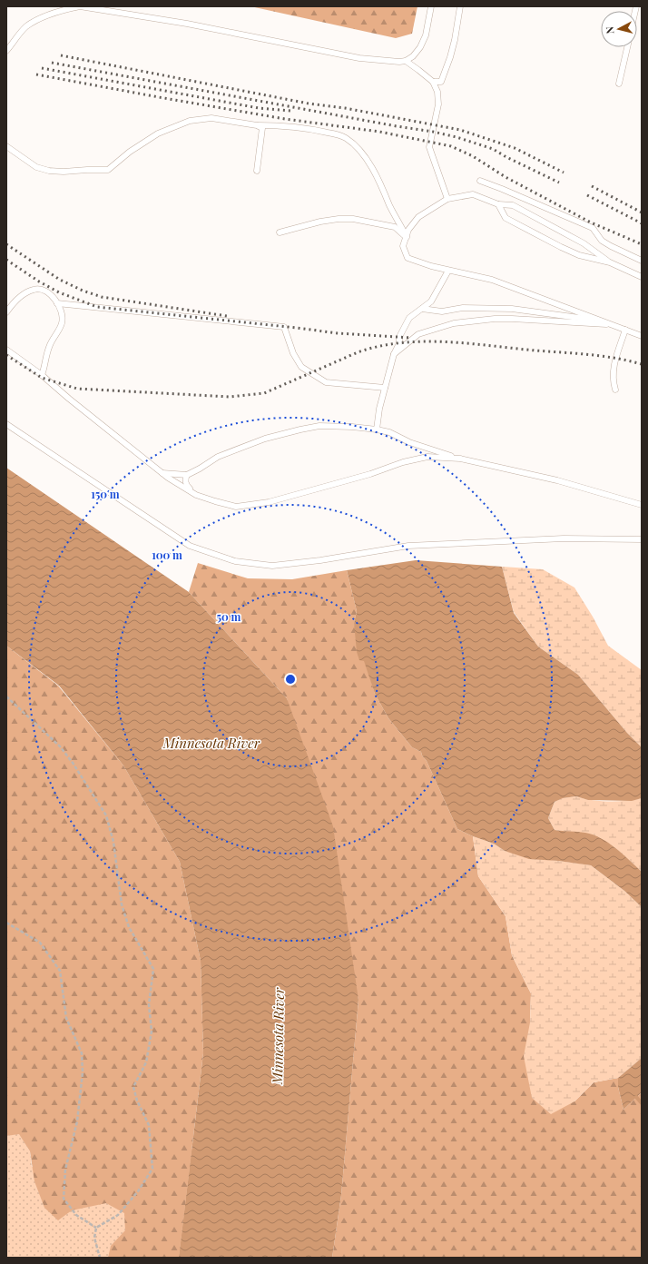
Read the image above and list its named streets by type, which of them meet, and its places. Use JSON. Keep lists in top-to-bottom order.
{
  "water": ["Minnesota River"],
  "north": "left",
  "rings": ["150 m", "100 m", "50 m"]
}
